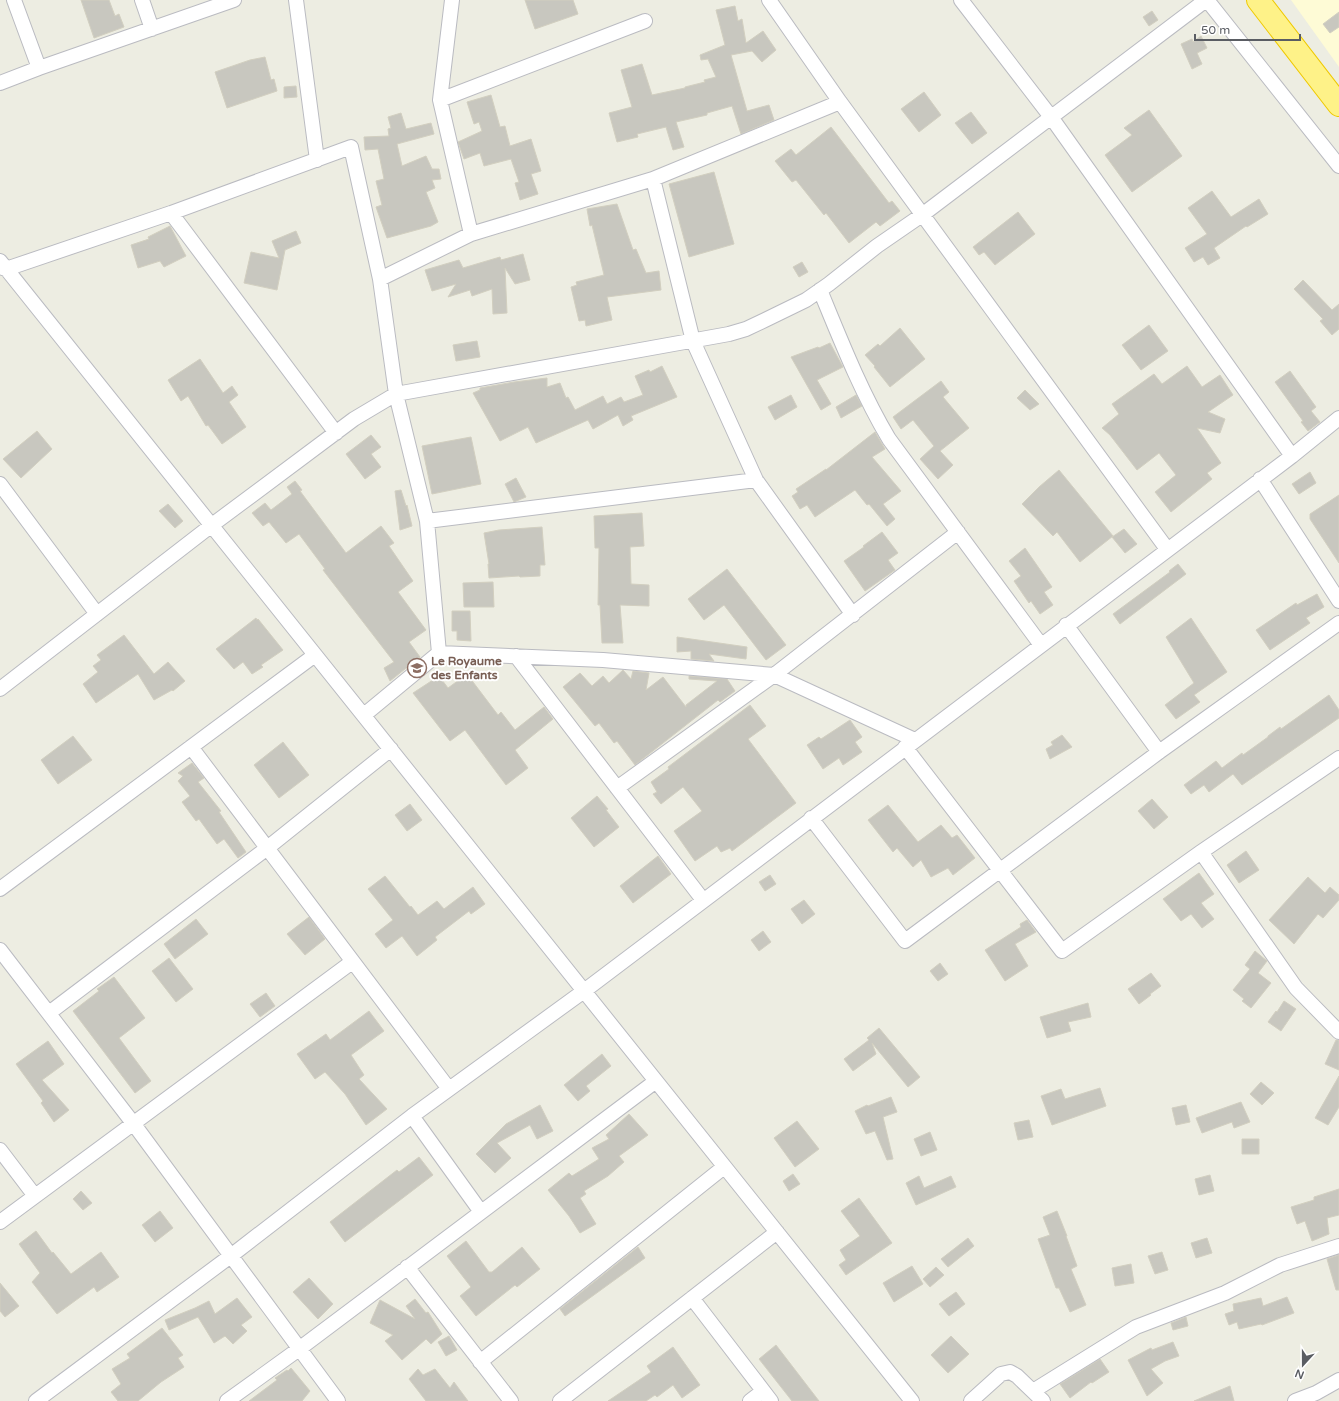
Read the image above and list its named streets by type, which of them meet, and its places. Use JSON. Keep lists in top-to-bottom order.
{
  "places": {
    "school or university": ["Le Royaume des Enfants"]
  },
  "scale_bar": "50 m",
  "north": "bottom"
}
